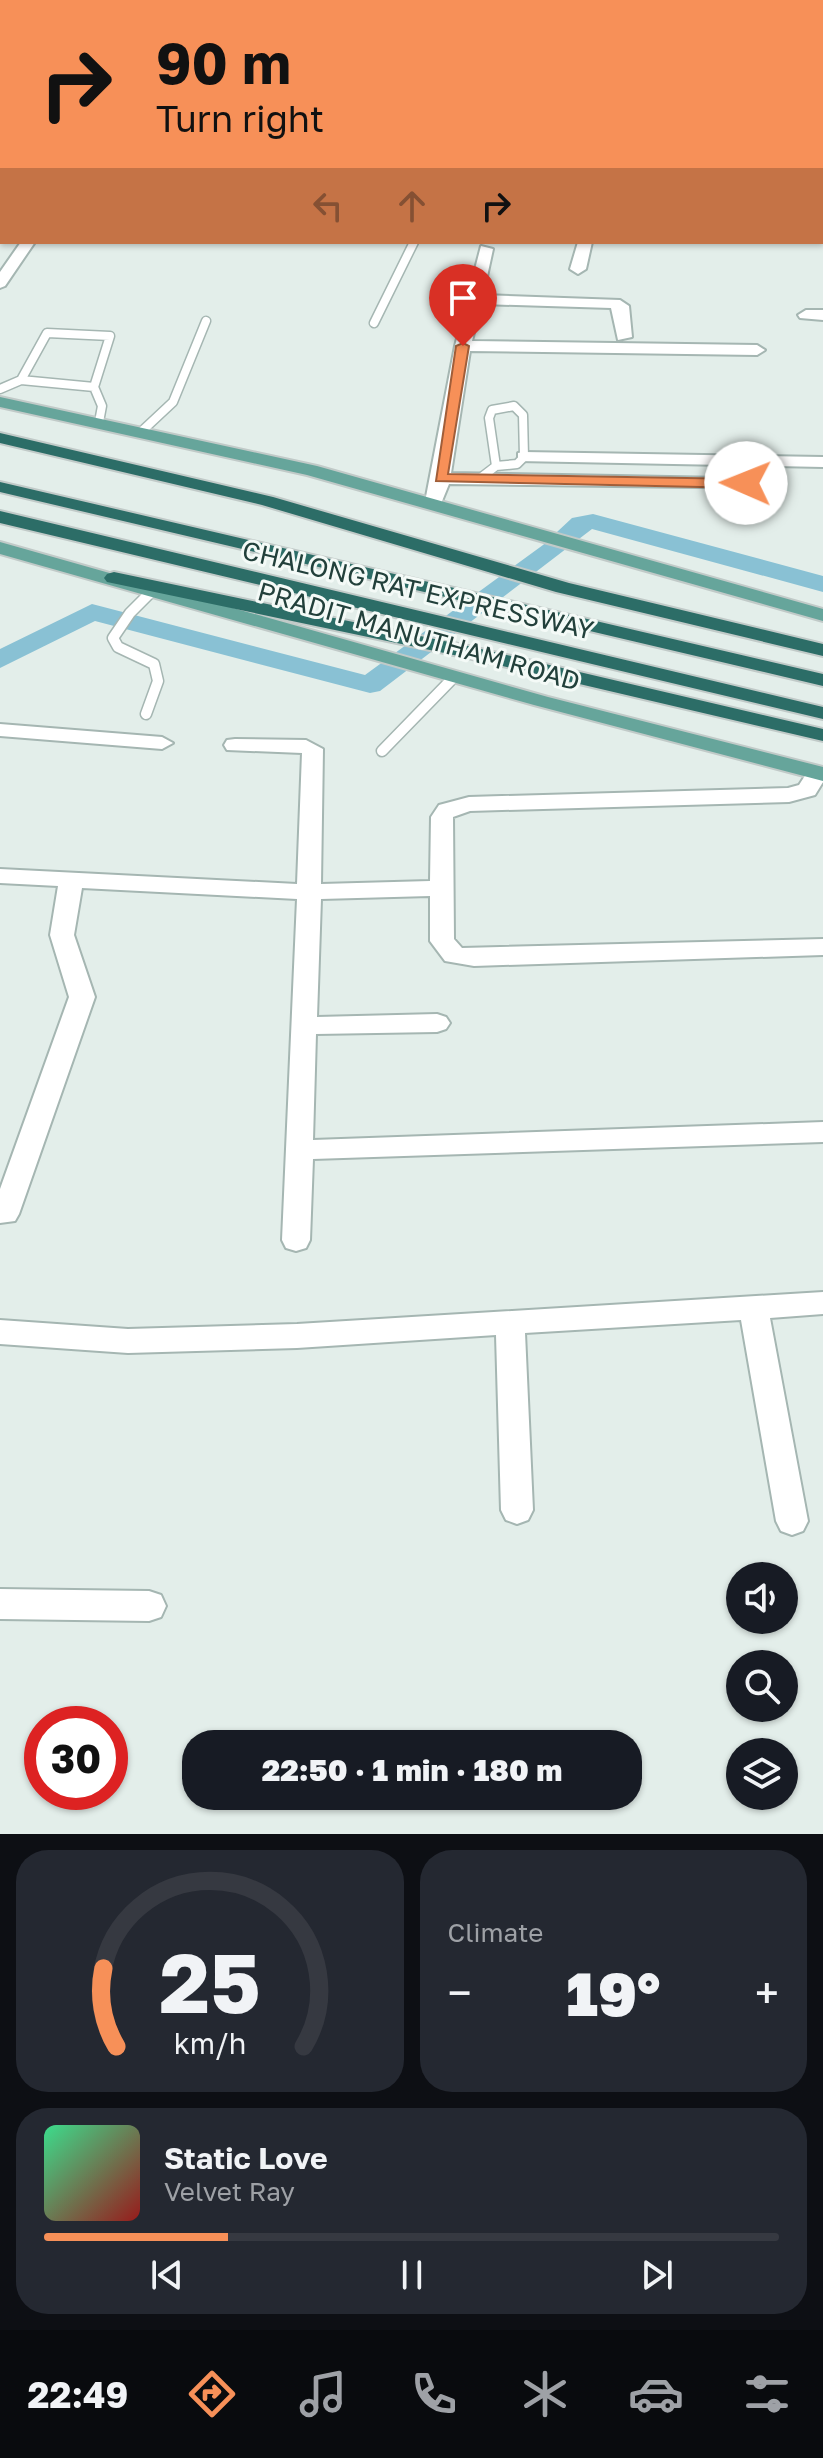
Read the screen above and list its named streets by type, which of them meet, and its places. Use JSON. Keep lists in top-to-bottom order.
{
  "streets": {
    "highway": ["CHALONG RAT EXPRESSWAY"],
    "main road": ["PRADIT MANUTHAM ROAD"]
  },
  "page": {
    "turn": ["90 m", "Turn right"],
    "limit": "30",
    "trip": "22:50 · 1 min · 180 m",
    "tile": "Climate",
    "heat": ["−", "19°", "+"],
    "song": ["Static Love", "Velvet Ray"],
    "tabs": "22:49",
    "gauge": ["25", "km/h"]
  }
}
